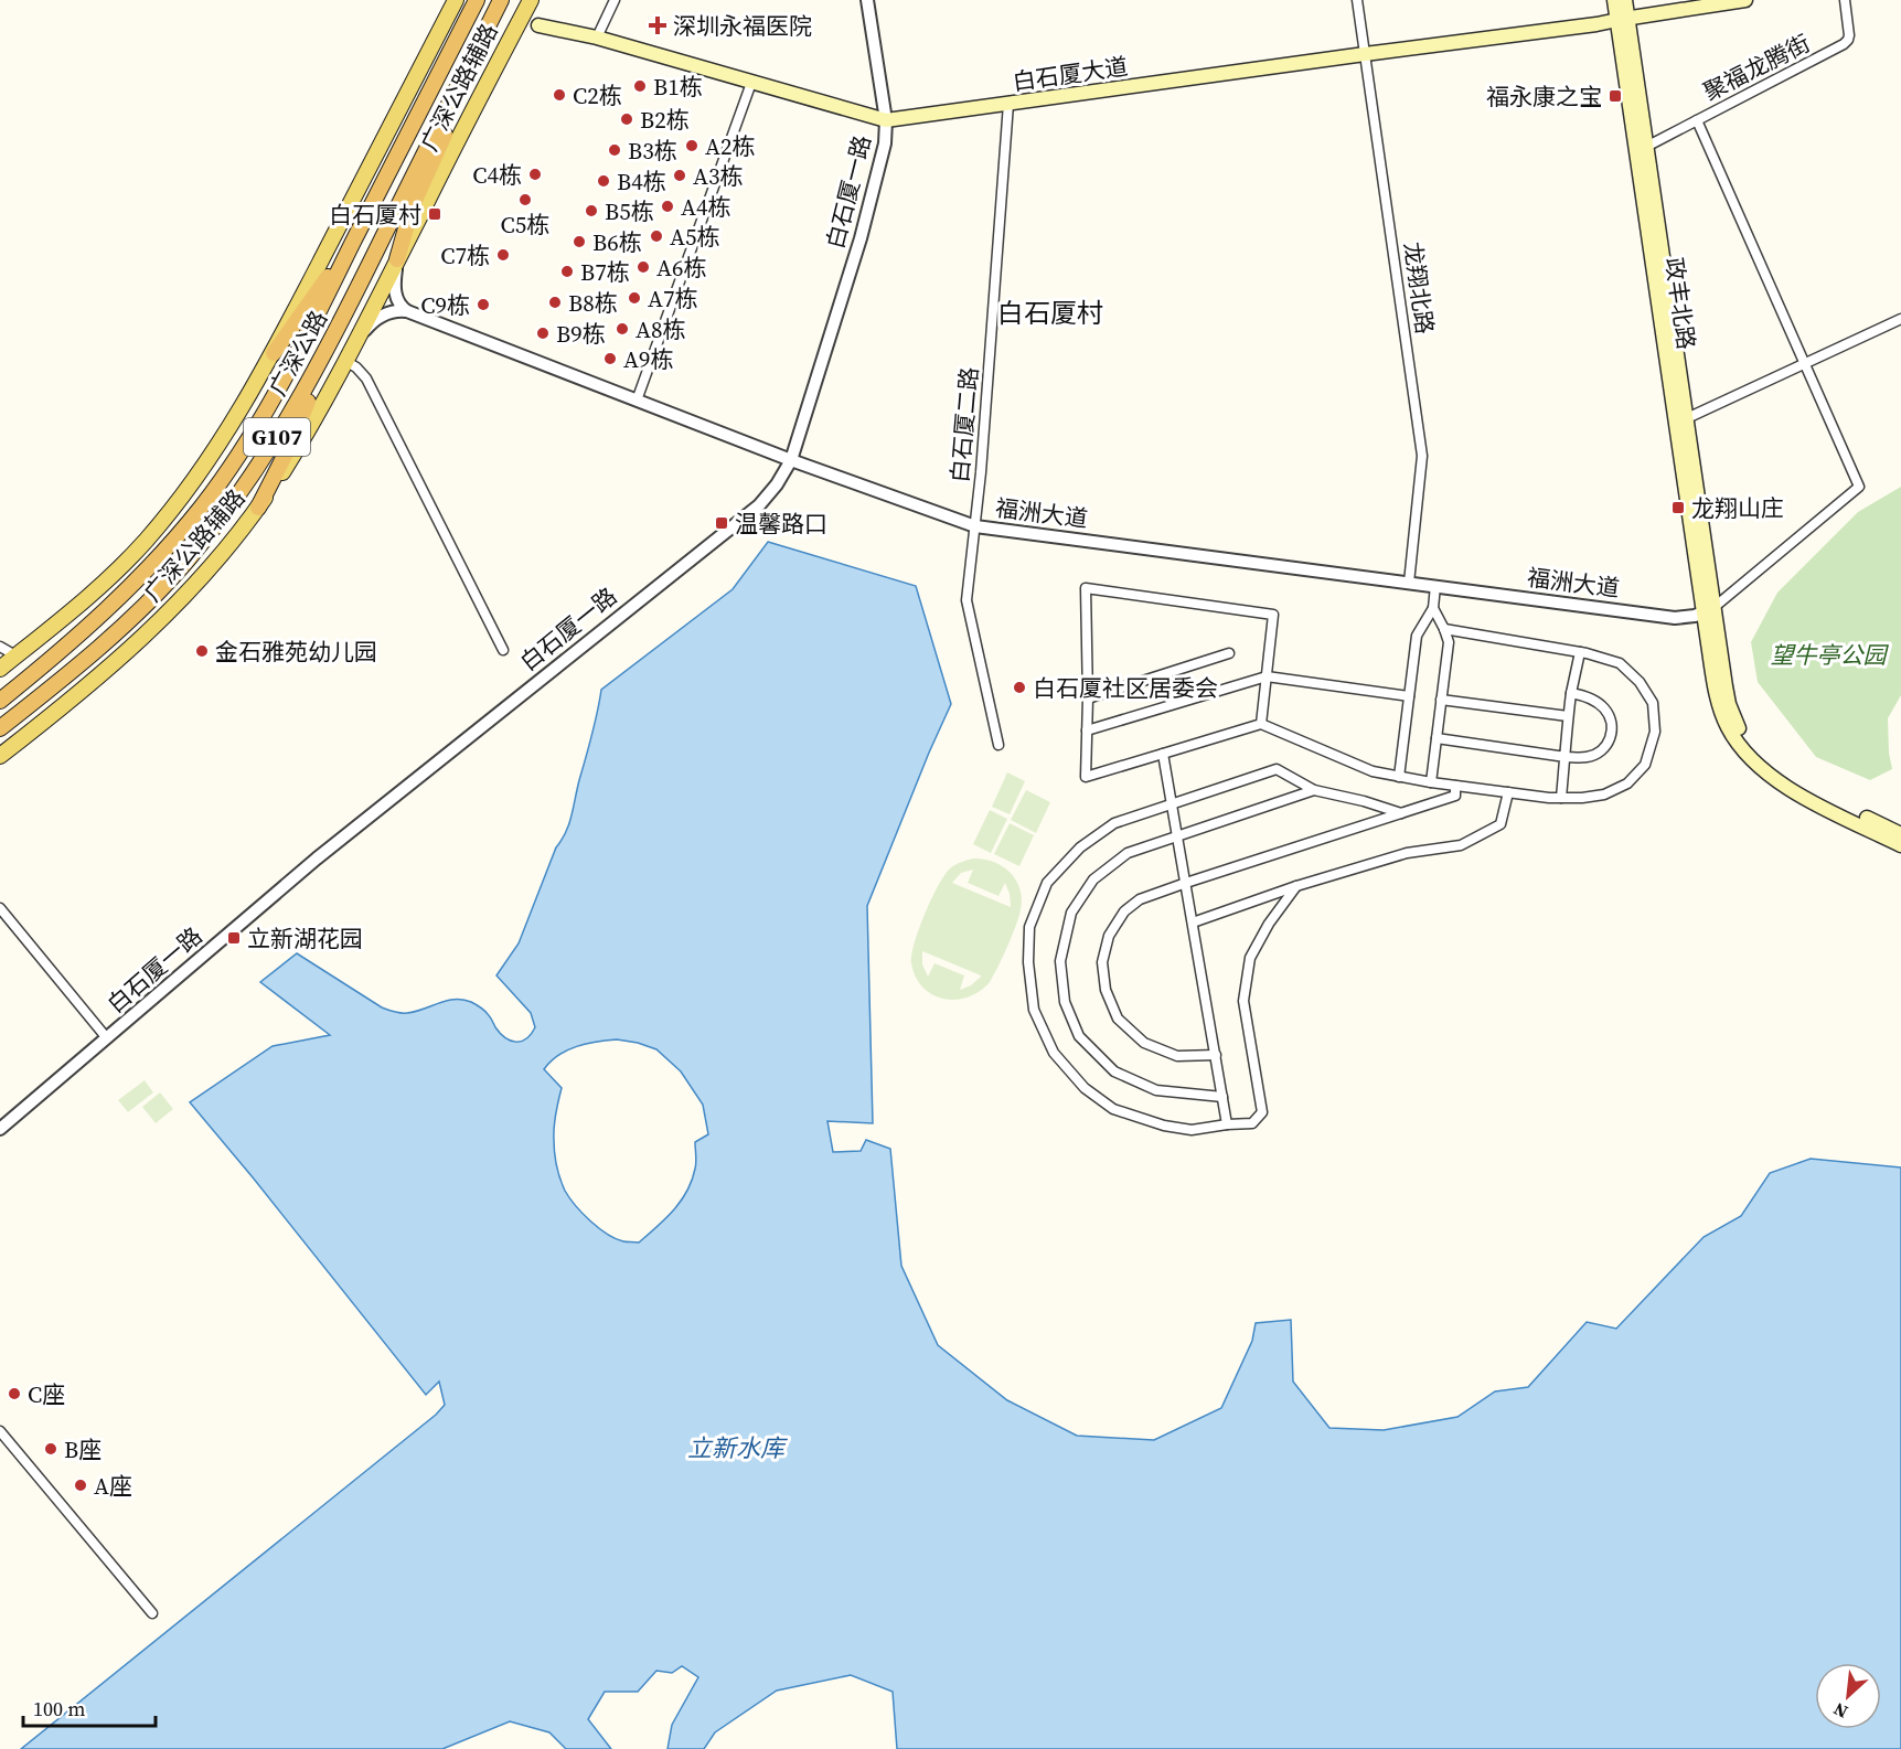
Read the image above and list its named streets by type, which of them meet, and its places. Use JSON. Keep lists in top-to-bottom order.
{
  "streets": {
    "highway": ["广深公路", "G107"],
    "main road": ["白石厦大道", "广深公路辅路", "政丰北路"],
    "street": [
      "聚福龙腾街",
      "白石厦一路",
      "龙翔北路",
      "白石厦二路",
      "福洲大道"
    ]
  },
  "crossings": [
    ["聚福龙腾街", "政丰北路"],
    ["白石厦大道", "白石厦一路"],
    ["白石厦大道", "龙翔北路"],
    ["白石厦大道", "政丰北路"],
    ["白石厦大道", "白石厦二路"],
    ["白石厦一路", "福洲大道"],
    ["龙翔北路", "福洲大道"],
    ["政丰北路", "福洲大道"],
    ["白石厦二路", "福洲大道"]
  ],
  "districts": ["白石厦村"],
  "water": ["立新水库"],
  "parks": ["望牛亭公园"],
  "places": {
    "health": ["深圳永福医院"],
    "other": [
      "B1栋",
      "C2栋",
      "B2栋",
      "A2栋",
      "B3栋",
      "C4栋",
      "A3栋",
      "B4栋",
      "C5栋",
      "A4栋",
      "B5栋",
      "A5栋",
      "B6栋",
      "C7栋",
      "A6栋",
      "B7栋",
      "A7栋",
      "B8栋",
      "C9栋",
      "A8栋",
      "B9栋",
      "A9栋",
      "金石雅苑幼儿园",
      "白石厦社区居委会",
      "C座",
      "B座",
      "A座"
    ],
    "transit": [
      "福永康之宝",
      "白石厦村",
      "龙翔山庄",
      "温馨路口",
      "立新湖花园"
    ]
  },
  "scale_bar": "100 m",
  "north": "bottom left"
}
